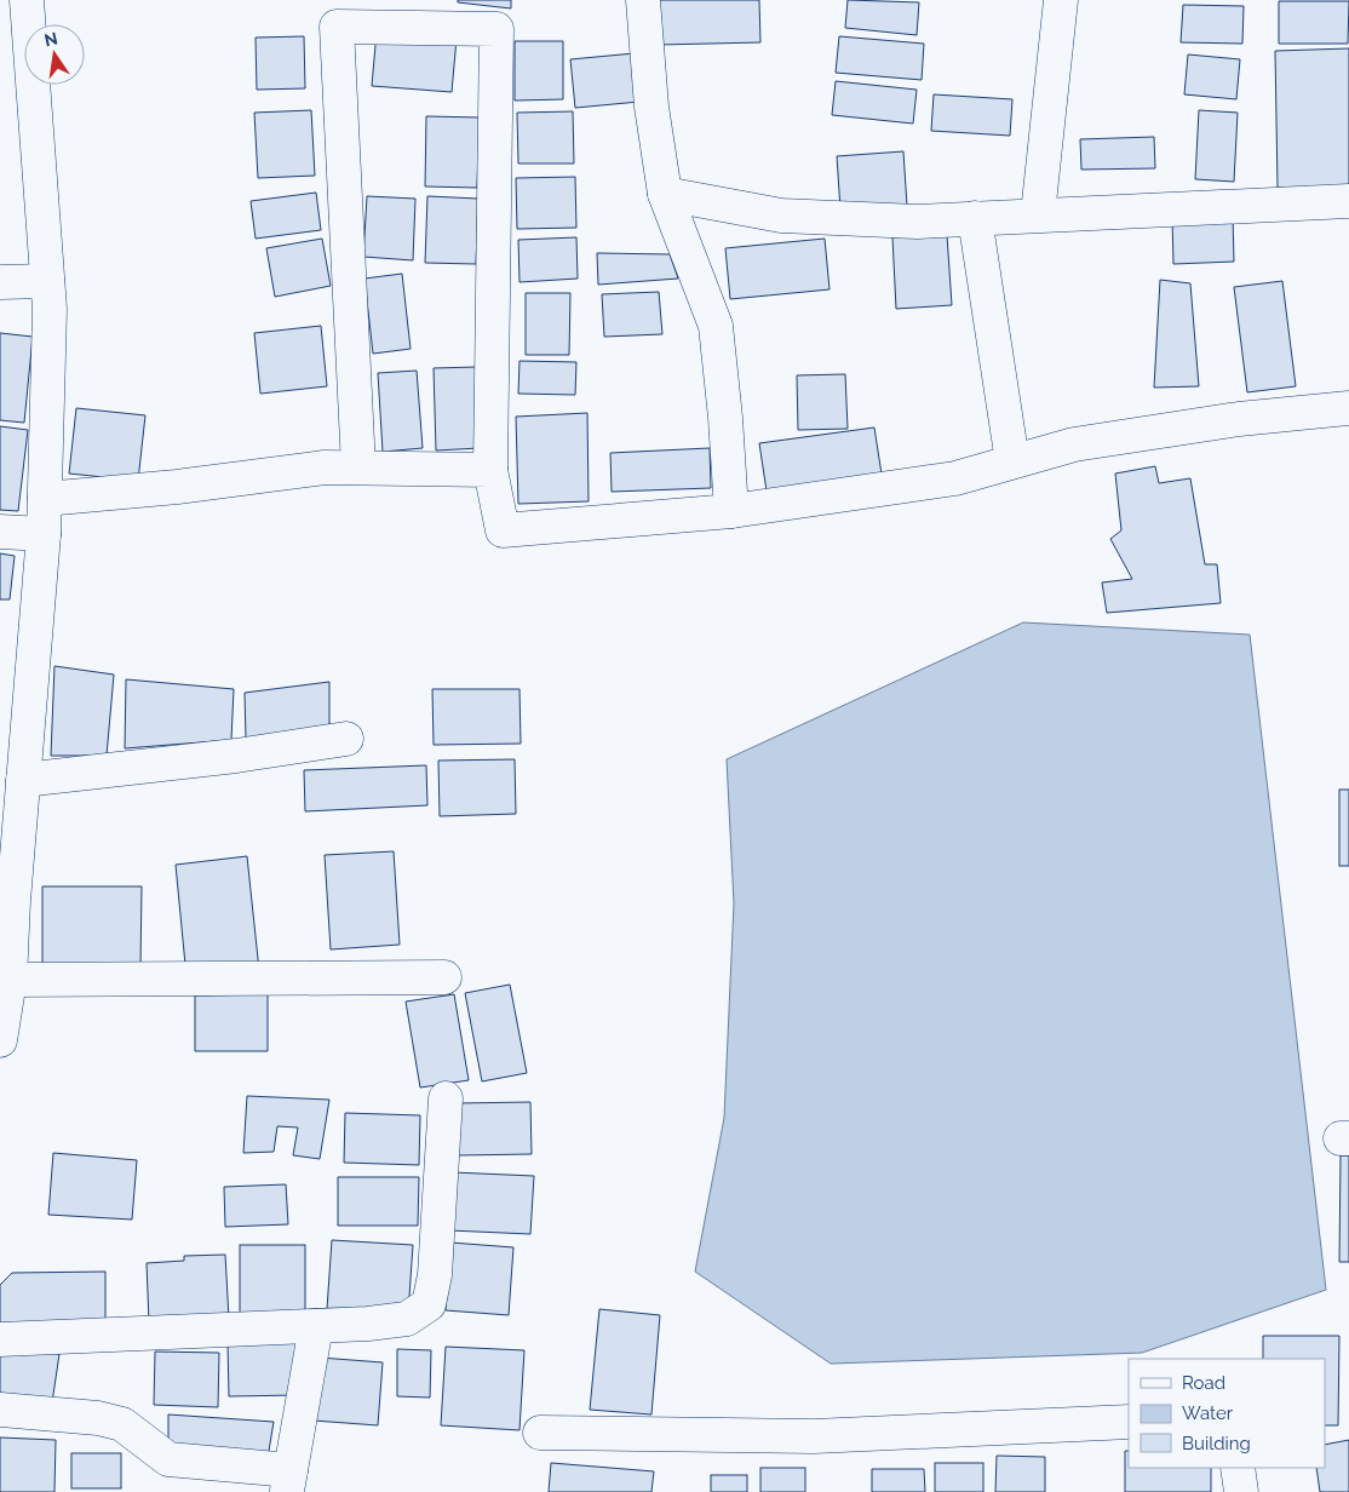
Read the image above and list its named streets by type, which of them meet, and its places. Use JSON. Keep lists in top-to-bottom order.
{
  "legend": ["Road", "Water", "Building"],
  "north": "top"
}
